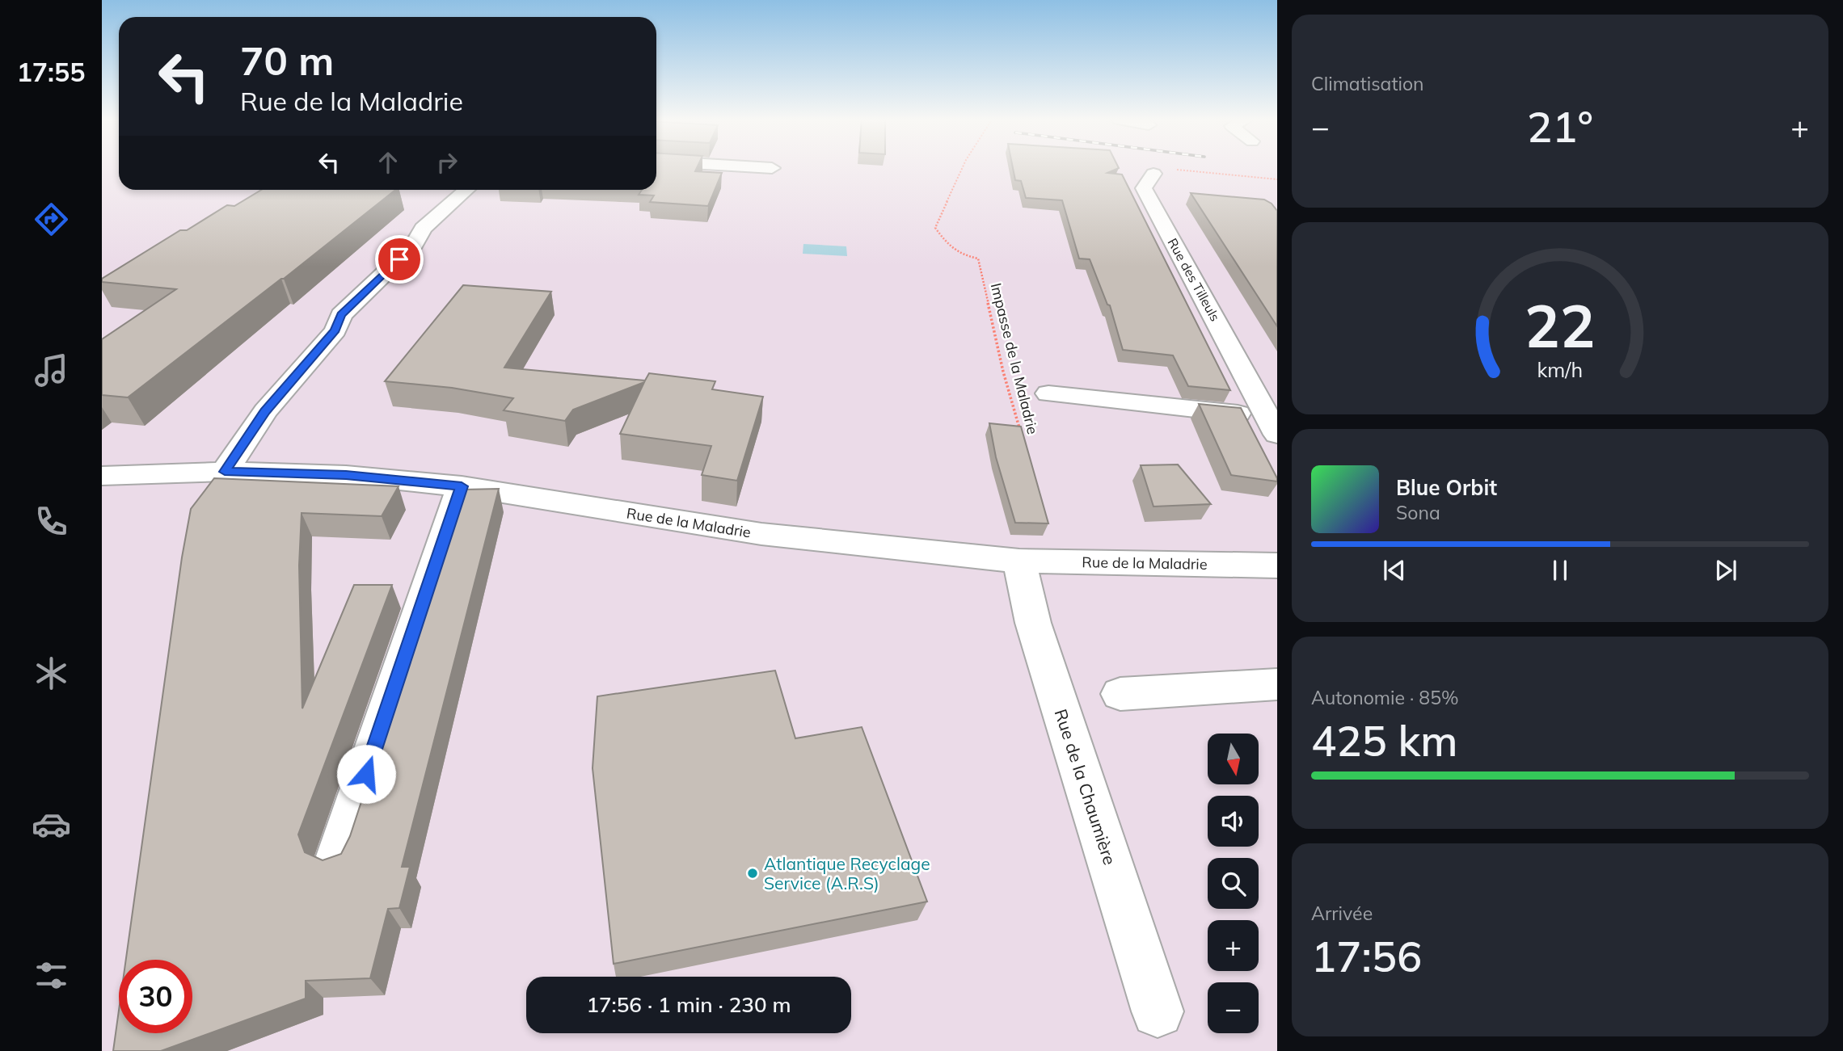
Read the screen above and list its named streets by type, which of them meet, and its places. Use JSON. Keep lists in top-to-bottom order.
{
  "streets": {
    "street": ["Rue des Tilleuls", "Rue de la Maladrie", "Rue de la Chaumière"],
    "path": ["Impasse de la Maladrie"]
  },
  "crossings": [
    ["Rue de la Maladrie", "Rue de la Chaumière"]
  ],
  "places": ["Atlantique Recyclage Service (A.R.S)"],
  "north": "bottom",
  "page": {
    "tabs": "17:55",
    "tile": [
      "Climatisation",
      ["Autonomie · 85%", "425 km"],
      ["Arrivée", "17:56"]
    ],
    "turn": ["70 m", "Rue de la Maladrie"],
    "heat": ["−", "21°", "+"],
    "song": ["Blue Orbit", "Sona"],
    "map_buttons": ["+", "−"],
    "limit": "30",
    "trip": "17:56 · 1 min · 230 m",
    "gauge": ["22", "km/h"]
  }
}
